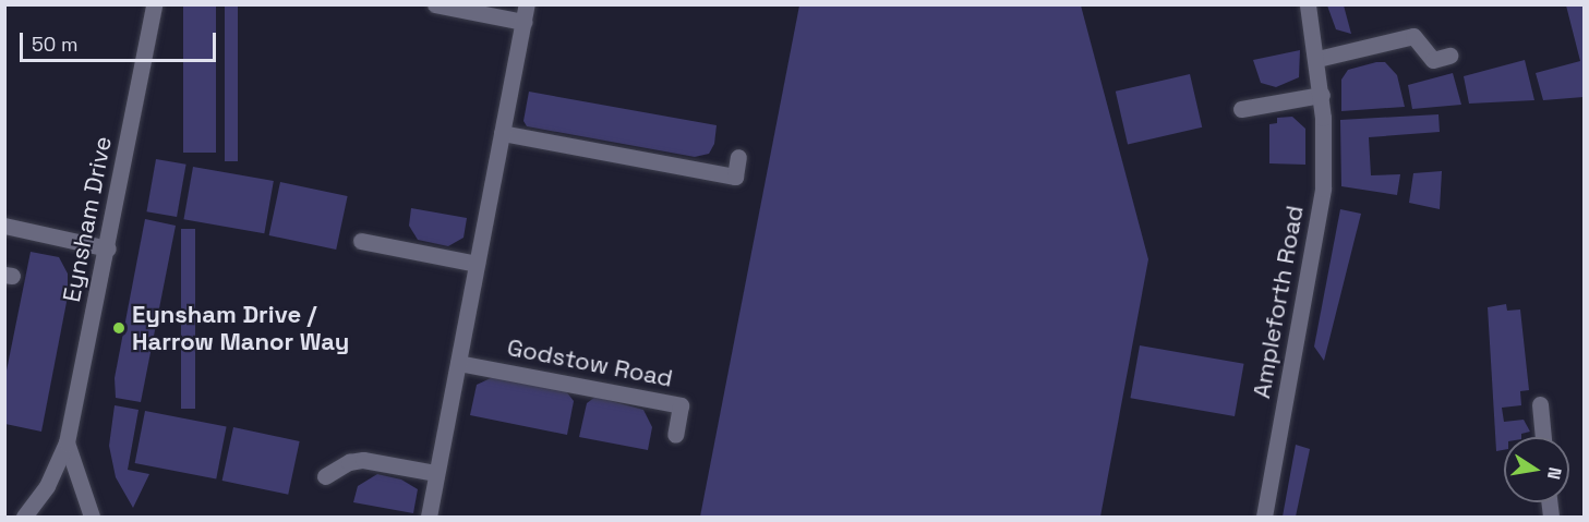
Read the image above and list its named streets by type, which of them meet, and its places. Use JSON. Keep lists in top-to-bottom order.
{
  "streets": {
    "street": ["Eynsham Drive", "Ampleforth Road", "Godstow Road"]
  },
  "places": ["Eynsham Drive / Harrow Manor Way"],
  "scale_bar": "50 m",
  "north": "right"
}
